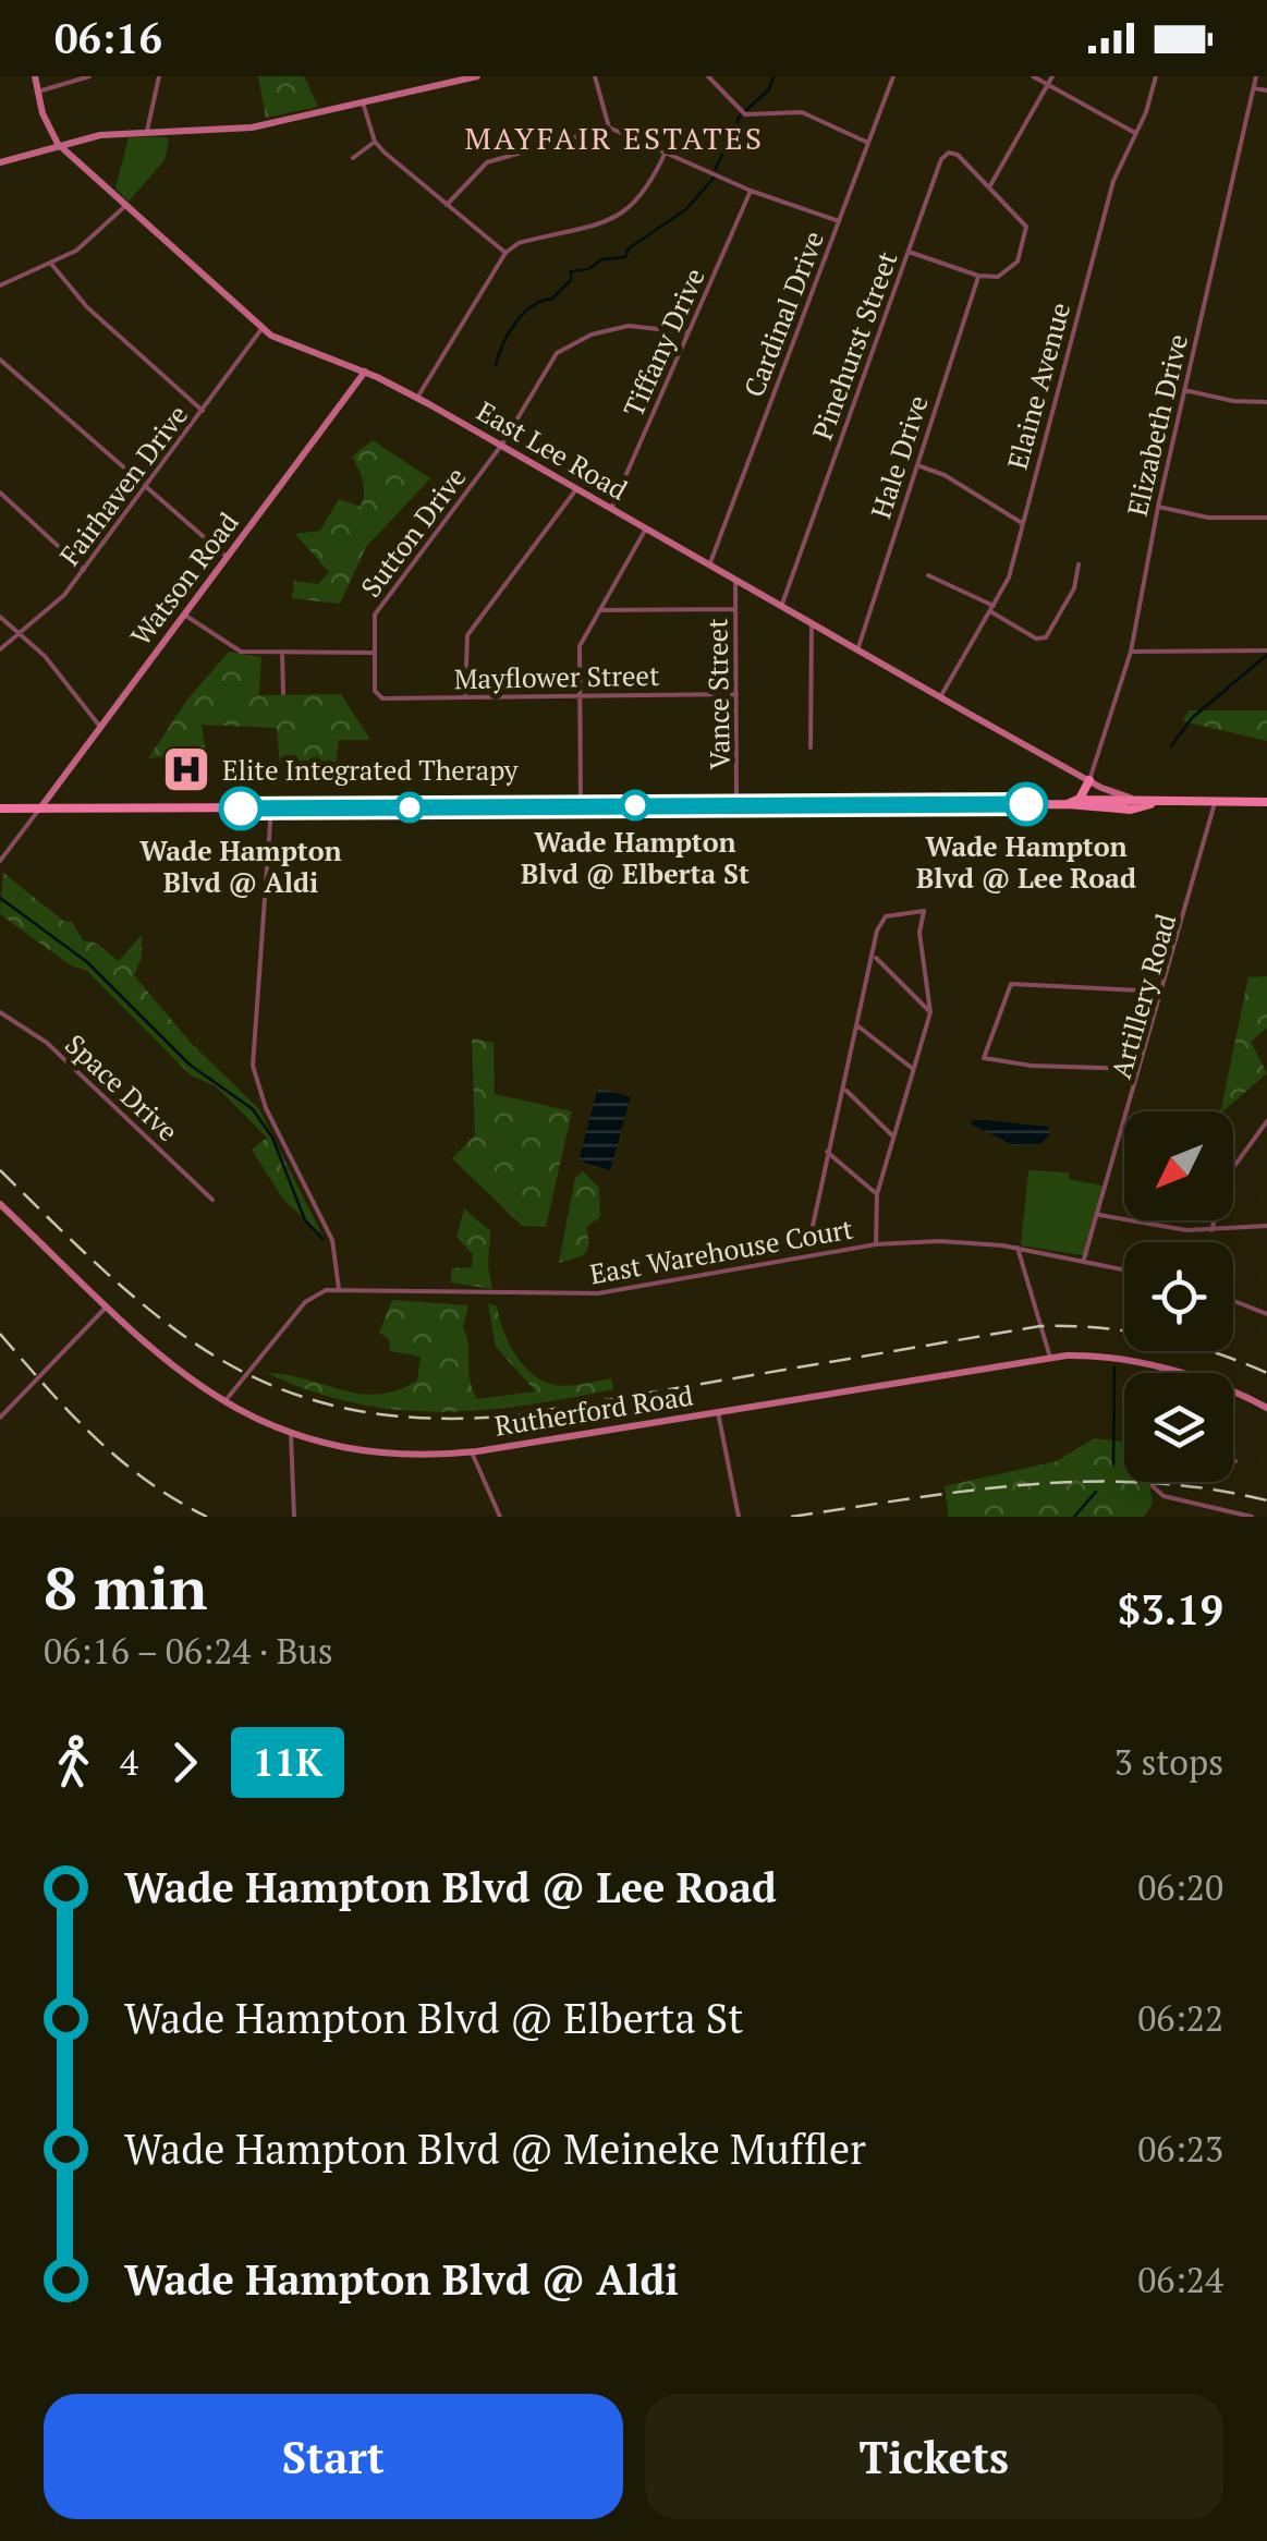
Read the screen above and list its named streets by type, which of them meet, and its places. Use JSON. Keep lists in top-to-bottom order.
{
  "streets": {
    "street": [
      "Cardinal Drive",
      "Tiffany Drive",
      "Pinehurst Street",
      "Elaine Avenue",
      "Elizabeth Drive",
      "East Lee Road",
      "Hale Drive",
      "Fairhaven Drive",
      "Sutton Drive",
      "Watson Road",
      "Mayflower Street",
      "Vance Street",
      "Artillery Road",
      "Space Drive",
      "East Warehouse Court",
      "Rutherford Road"
    ]
  },
  "crossings": [
    ["Cardinal Drive", "East Lee Road"],
    ["Tiffany Drive", "East Lee Road"],
    ["Tiffany Drive", "Sutton Drive"],
    ["Pinehurst Street", "East Lee Road"],
    ["Elaine Avenue", "East Lee Road"],
    ["Elizabeth Drive", "East Lee Road"],
    ["East Lee Road", "Hale Drive"],
    ["East Lee Road", "Fairhaven Drive"],
    ["East Lee Road", "Sutton Drive"],
    ["East Lee Road", "Watson Road"],
    ["East Lee Road", "Vance Street"],
    ["Sutton Drive", "Mayflower Street"],
    ["Mayflower Street", "Vance Street"],
    ["Artillery Road", "East Warehouse Court"]
  ],
  "districts": ["MAYFAIR ESTATES"],
  "places": {
    "hospital": ["Elite Integrated Therapy"],
    "other": ["Wade Hampton Blvd @ Lee Road", "Wade Hampton Blvd @ Elberta St", "Wade Hampton Blvd @ Aldi"]
  },
  "lines": ["bus line 11K"],
  "north": "bottom left",
  "page": {
    "status": "06:16",
    "heading": ["8 min", "06:16 – 06:24 · Bus", "$3.19"],
    "legs": ["4", "11K", "3 stops"],
    "list": [
      {
        "name": "Wade Hampton Blvd @ Lee Road",
        "value": "06:20"
      },
      {
        "name": "Wade Hampton Blvd @ Elberta St",
        "value": "06:22"
      },
      {
        "name": "Wade Hampton Blvd @ Meineke Muffler",
        "value": "06:23"
      },
      {
        "name": "Wade Hampton Blvd @ Aldi",
        "value": "06:24"
      }
    ],
    "buttons": ["Start", "Tickets"]
  }
}
